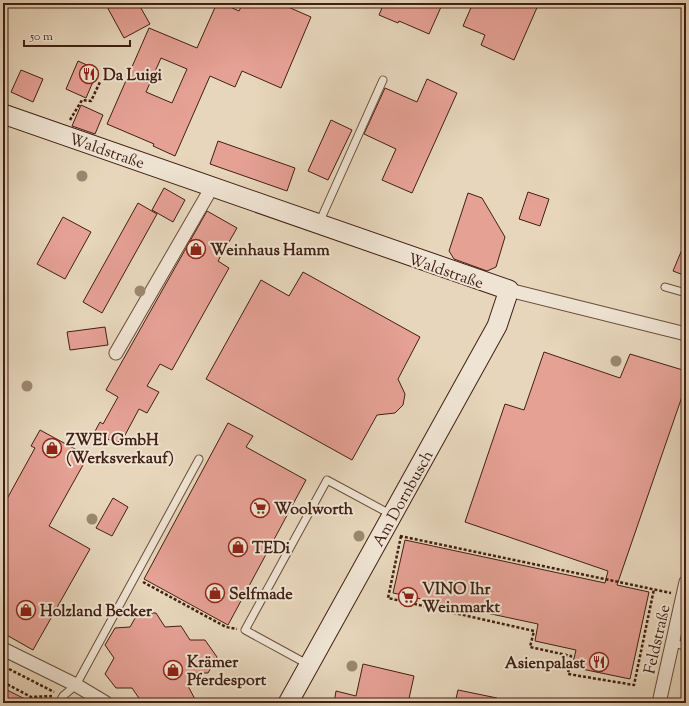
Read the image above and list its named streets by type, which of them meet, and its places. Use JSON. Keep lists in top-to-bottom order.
{
  "streets": {
    "street": ["Waldstraße", "Am Dornbusch", "Feldstraße"]
  },
  "crossings": [
    ["Waldstraße", "Am Dornbusch"]
  ],
  "places": {
    "restaurant": ["Da Luigi", "Asienpalast"],
    "shop": [
      "Weinhaus Hamm",
      "ZWEI GmbH (Werksverkauf)",
      "TEDi",
      "Selfmade",
      "Holzland Becker",
      "Krämer Pferdesport"
    ],
    "supermarket": ["Woolworth", "VINO Ihr Weinmarkt"]
  },
  "scale_bar": "50 m"
}
